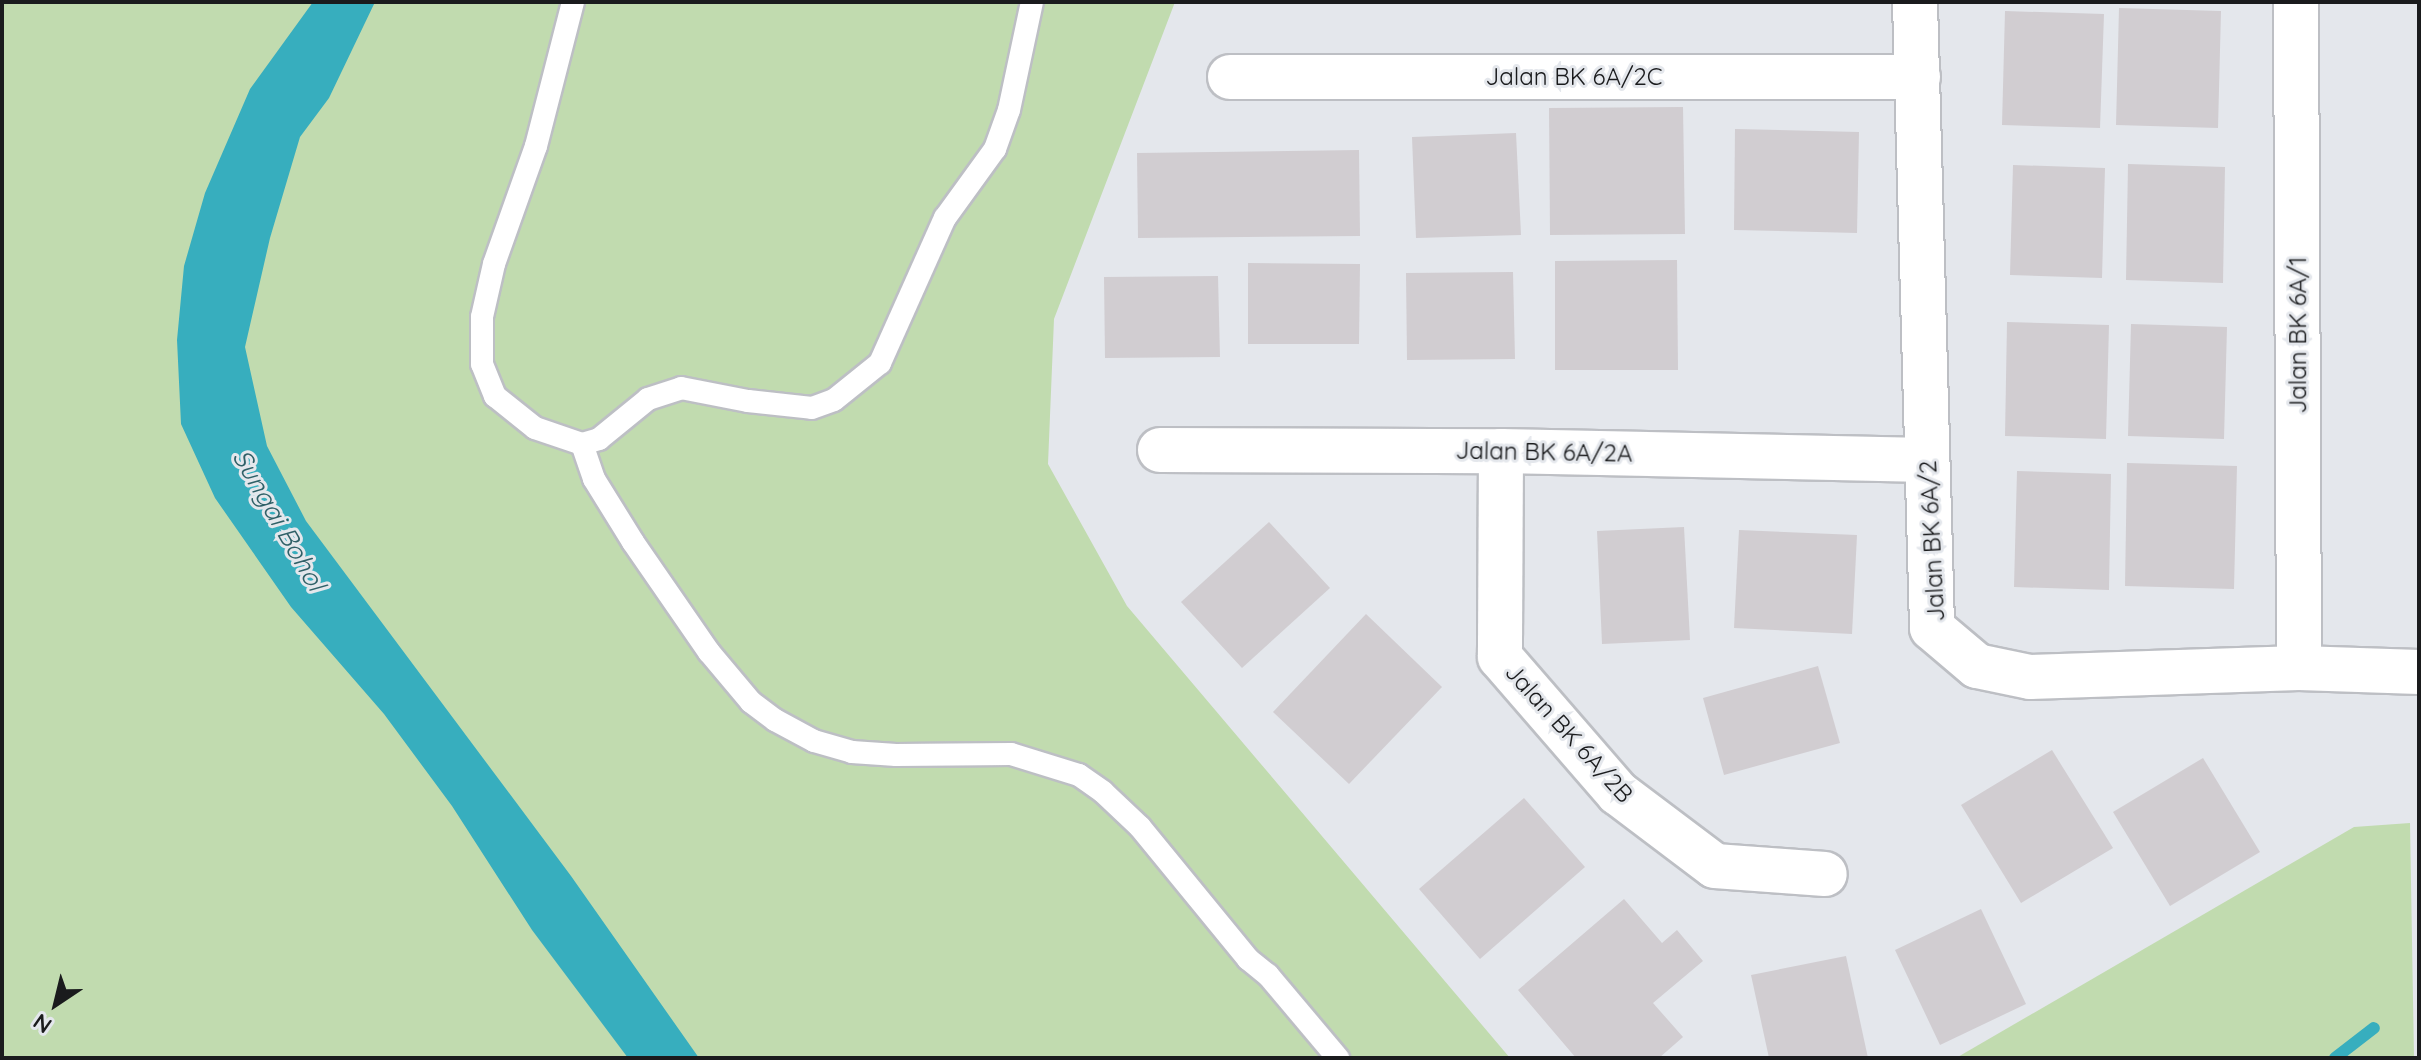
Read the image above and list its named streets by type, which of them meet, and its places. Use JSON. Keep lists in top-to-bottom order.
{
  "streets": {
    "street": [
      "Jalan BK 6A/2C",
      "Jalan BK 6A/1",
      "Jalan BK 6A/2A",
      "Jalan BK 6A/2",
      "Jalan BK 6A/2B"
    ]
  },
  "crossings": [
    ["Jalan BK 6A/2C", "Jalan BK 6A/2"],
    ["Jalan BK 6A/1", "Jalan BK 6A/2"],
    ["Jalan BK 6A/2A", "Jalan BK 6A/2"],
    ["Jalan BK 6A/2A", "Jalan BK 6A/2B"]
  ],
  "water": ["Sungai Bohol"],
  "north": "bottom left"
}
